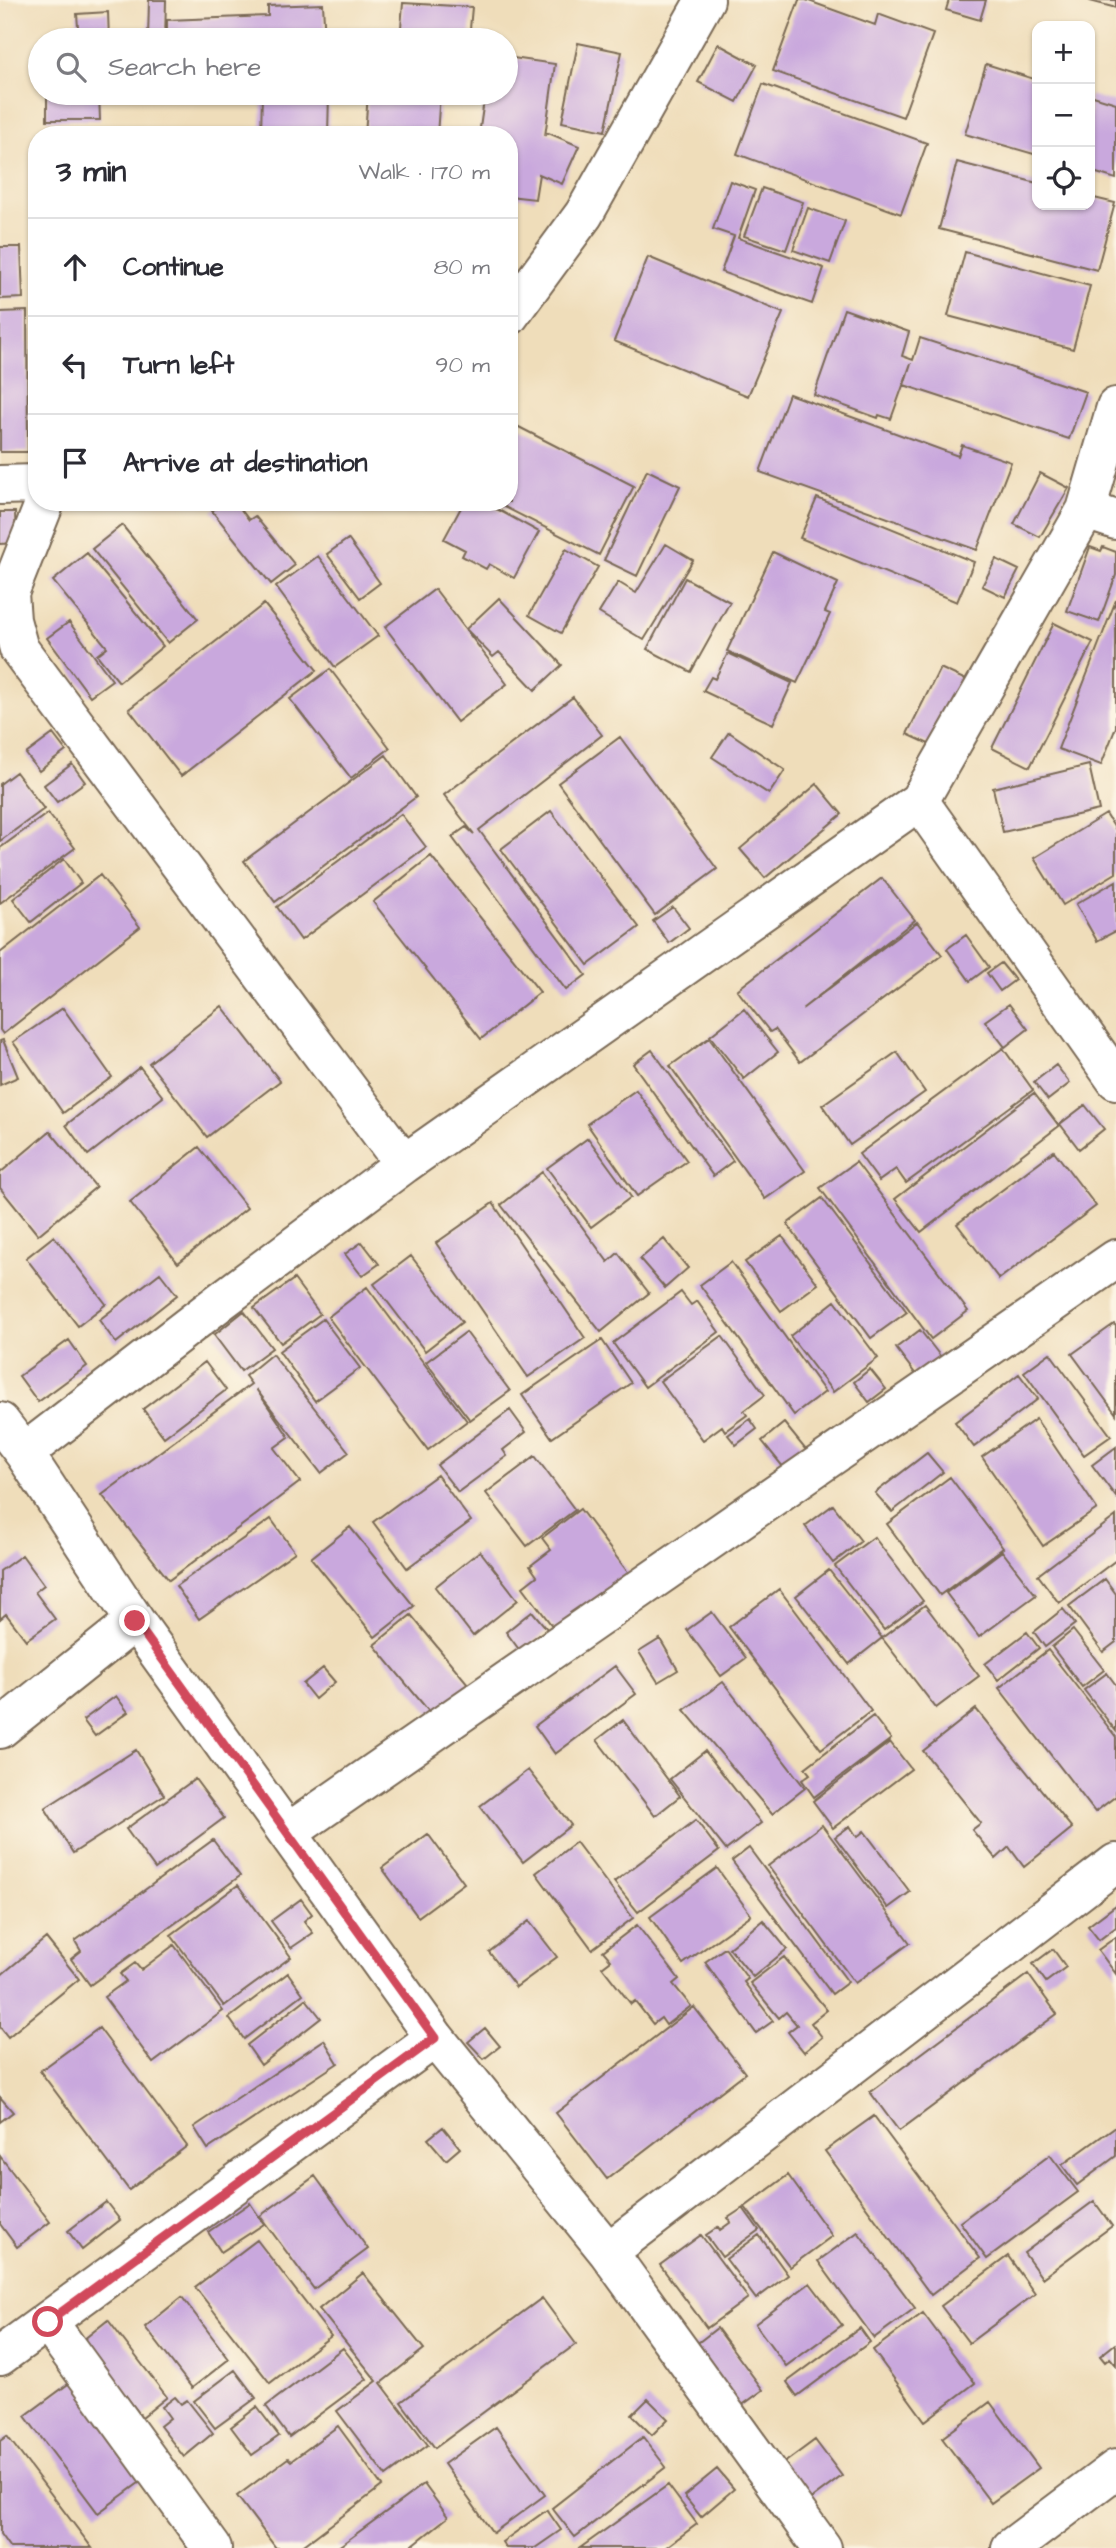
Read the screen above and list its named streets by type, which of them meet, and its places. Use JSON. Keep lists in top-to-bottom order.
{
  "page": {
    "map_buttons": ["+", "−"],
    "search": "Search here",
    "heading": ["3 min", "Walk · 170 m"],
    "list": [
      ["Continue", "80 m"],
      ["Turn left", "90 m"],
      "Arrive at destination"
    ]
  }
}
